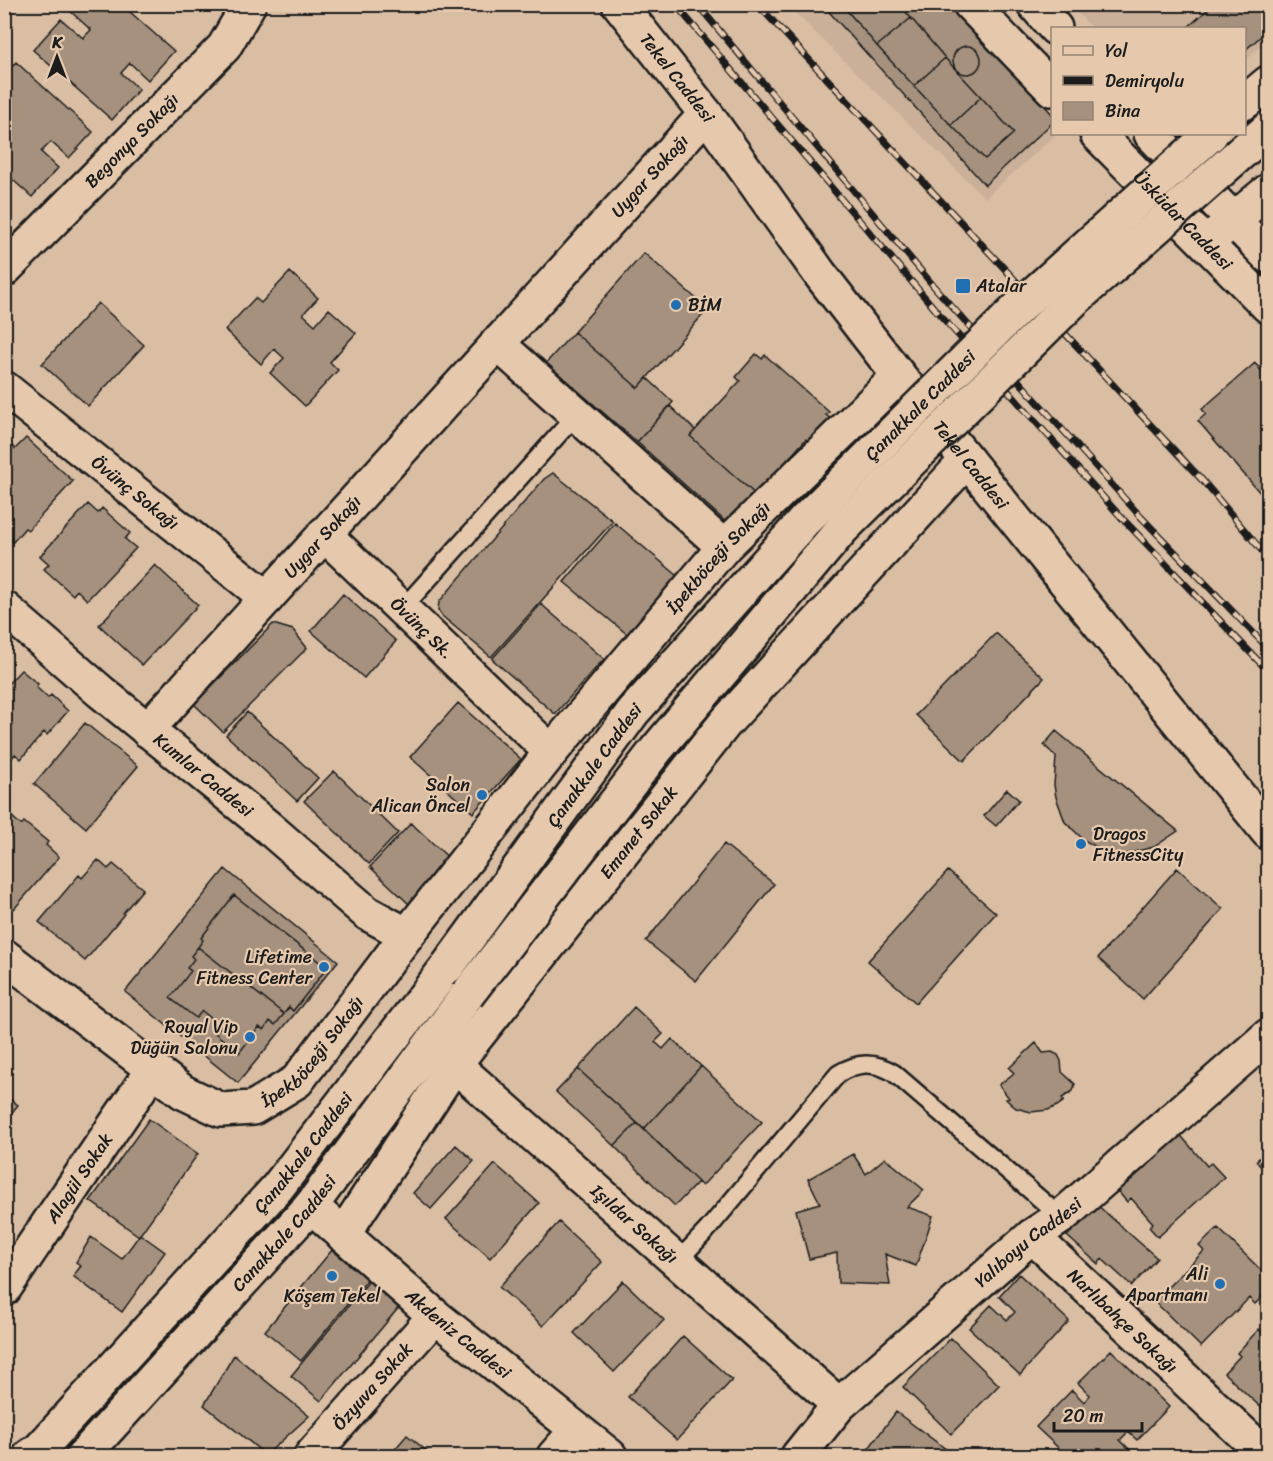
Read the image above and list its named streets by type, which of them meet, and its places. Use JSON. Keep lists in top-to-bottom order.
{
  "streets": {
    "street": [
      "Tekel Caddesi",
      "Begonya Sokağı",
      "Uygar Sokağı",
      "Üsküdar Caddesi",
      "Çanakkale Caddesi",
      "Övünç Sokağı",
      "İpekböceği Sokağı",
      "Övünç Sk.",
      "Kumlar Caddesi",
      "Emanet Sokak",
      "Alagül Sokak",
      "Işıldar Sokağı",
      "Canakkale Caddesi",
      "Yalıboyu Caddesi",
      "Narlıbahçe Sokağı",
      "Akdeniz Caddesi",
      "Özyuva Sokak"
    ]
  },
  "crossings": [
    ["Tekel Caddesi", "Uygar Sokağı"],
    ["Tekel Caddesi", "İpekböceği Sokağı"],
    ["Tekel Caddesi", "Emanet Sokak"],
    ["Uygar Sokağı", "Övünç Sokağı"],
    ["Uygar Sokağı", "Övünç Sk."],
    ["Uygar Sokağı", "Kumlar Caddesi"],
    ["Çanakkale Caddesi", "Canakkale Caddesi"],
    ["İpekböceği Sokağı", "Övünç Sk."],
    ["İpekböceği Sokağı", "Kumlar Caddesi"],
    ["İpekböceği Sokağı", "Alagül Sokak"],
    ["Emanet Sokak", "Işıldar Sokağı"],
    ["Emanet Sokak", "Canakkale Caddesi"],
    ["Emanet Sokak", "Akdeniz Caddesi"],
    ["Işıldar Sokağı", "Canakkale Caddesi"],
    ["Işıldar Sokağı", "Yalıboyu Caddesi"],
    ["Canakkale Caddesi", "Akdeniz Caddesi"],
    ["Yalıboyu Caddesi", "Narlıbahçe Sokağı"],
    ["Akdeniz Caddesi", "Özyuva Sokak"]
  ],
  "places": {
    "transit": ["Atalar"],
    "other": [
      "BİM",
      "Salon Alican Öncel",
      "Dragos FitnessCity",
      "Lifetime Fitness Center",
      "Royal Vip Düğün Salonu",
      "Köşem Tekel",
      "Ali Apartmanı"
    ]
  },
  "legend": ["Yol", "Demiryolu", "Bina"],
  "scale_bar": "20 m",
  "north": "top"
}
